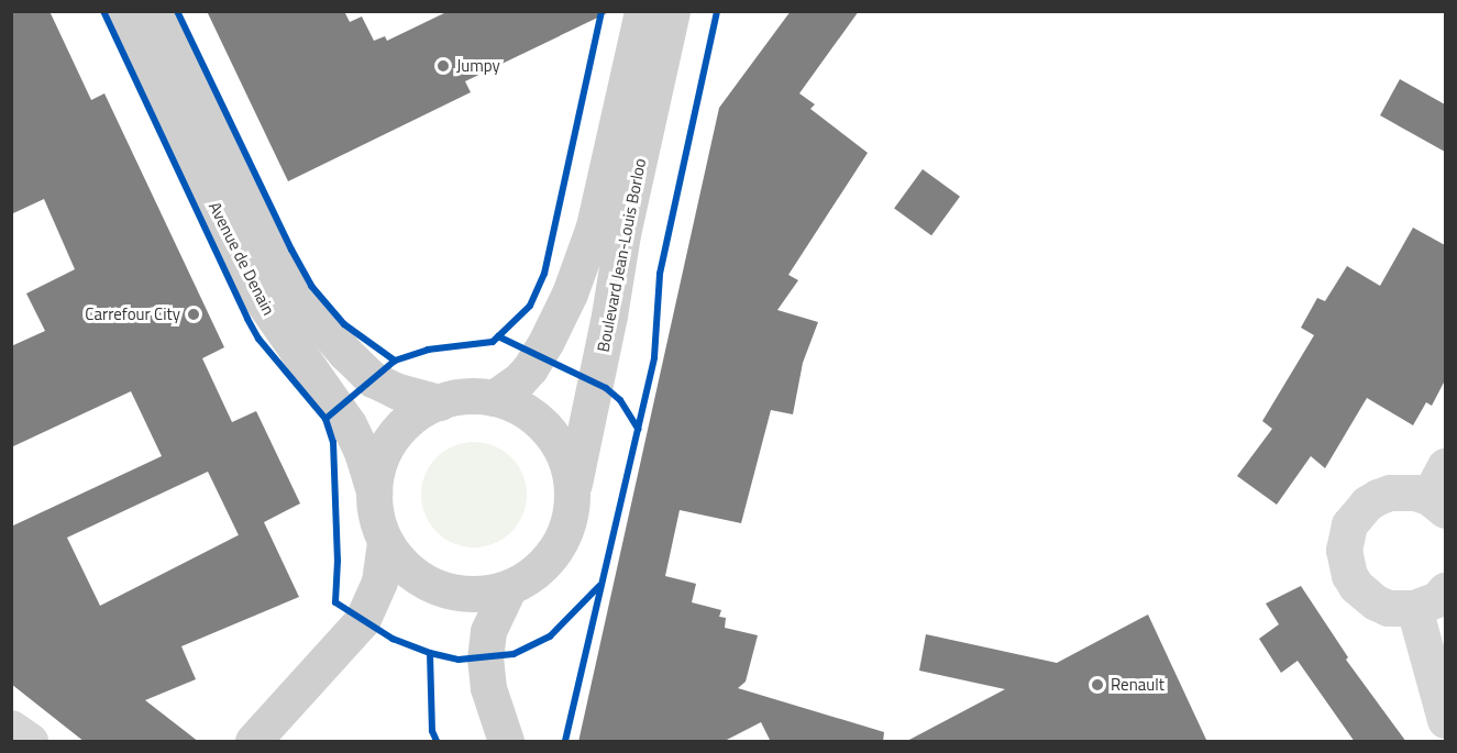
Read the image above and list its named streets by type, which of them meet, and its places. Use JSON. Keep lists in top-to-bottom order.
{
  "streets": {
    "main road": ["Boulevard Jean-Louis Borloo", "Avenue de Denain"]
  },
  "crossings": [
    ["Boulevard Jean-Louis Borloo", "Avenue de Denain"]
  ],
  "places": ["Jumpy", "Carrefour City", "Renault"]
}
